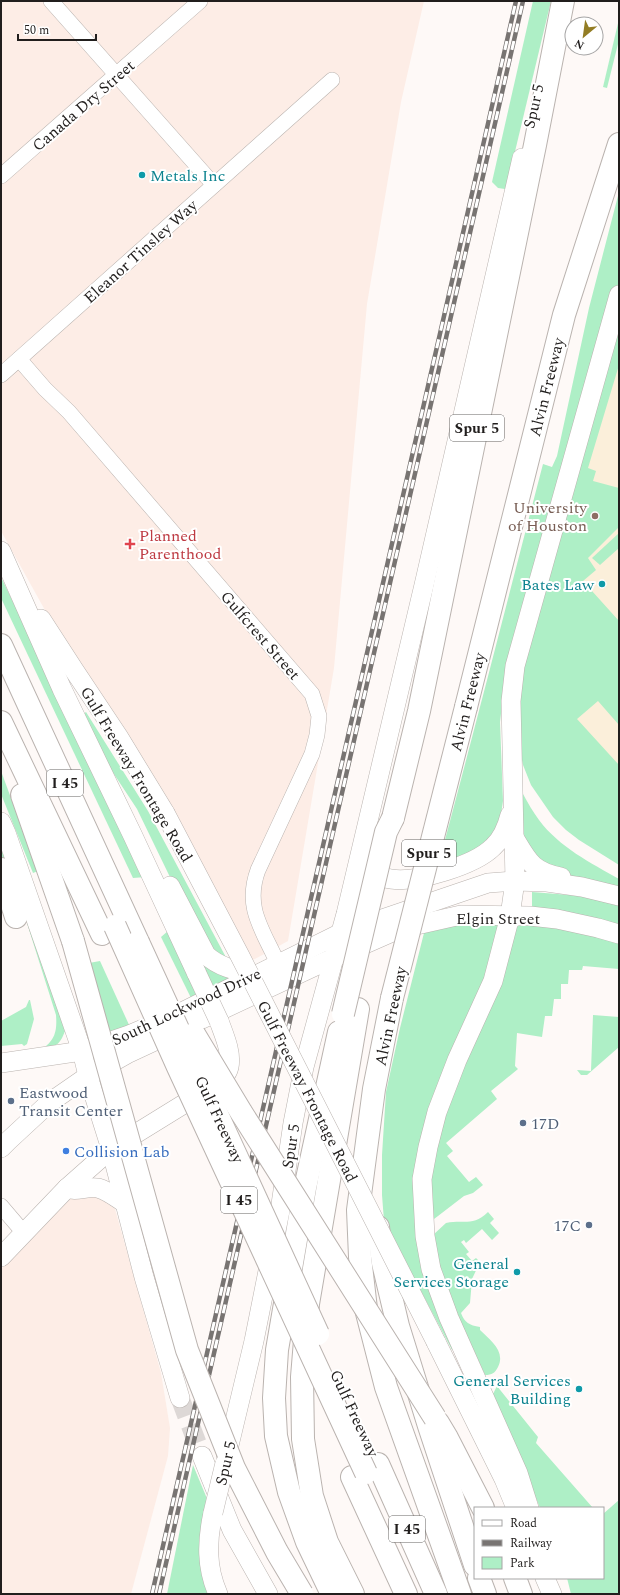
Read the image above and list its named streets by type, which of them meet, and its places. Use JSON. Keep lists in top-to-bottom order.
{
  "streets": {
    "highway": [
      "Spur 5",
      "Alvin Freeway",
      "I 45",
      "Gulf Freeway"
    ],
    "main road": ["Gulf Freeway Frontage Road", "Elgin Street", "South Lockwood Drive"],
    "street": ["Canada Dry Street", "Eleanor Tinsley Way", "Gulfcrest Street"]
  },
  "crossings": [
    ["Spur 5", "Elgin Street"],
    ["Spur 5", "South Lockwood Drive"],
    ["Eleanor Tinsley Way", "Gulfcrest Street"],
    ["Gulfcrest Street", "South Lockwood Drive"],
    ["Elgin Street", "South Lockwood Drive"]
  ],
  "places": {
    "other": [
      "Metals Inc",
      "University of Houston",
      "Bates Law",
      "Eastwood Transit Center",
      "17D",
      "Collision Lab",
      "17C",
      "General Services Storage",
      "General Services Building"
    ],
    "health": ["Planned Parenthood"]
  },
  "legend": ["Road", "Railway", "Park"],
  "scale_bar": "50 m",
  "north": "bottom left"
}
